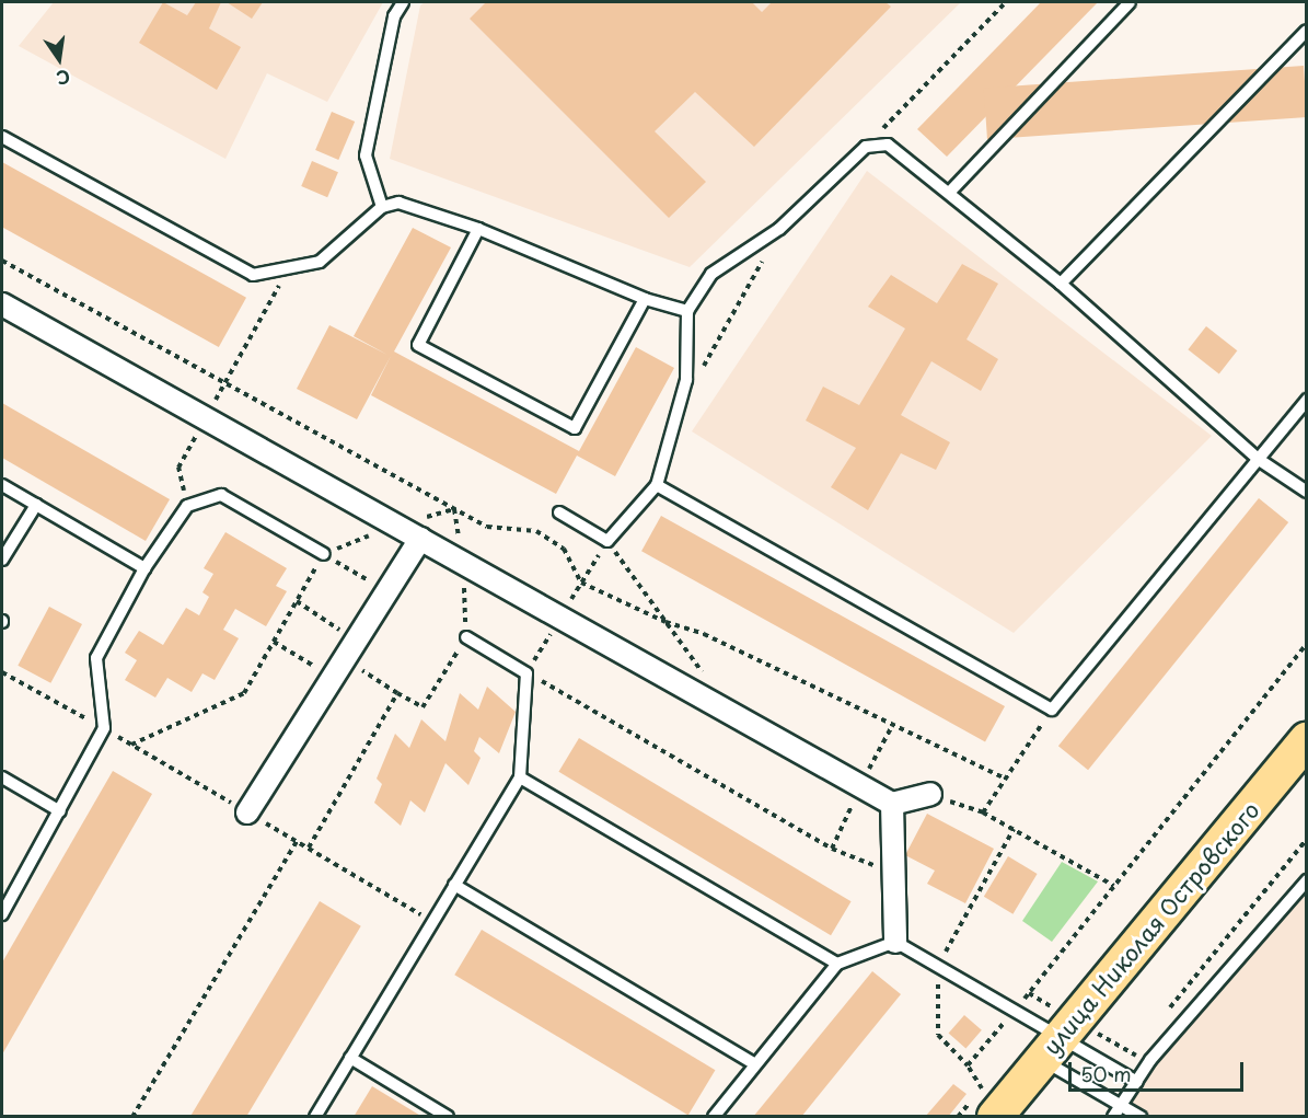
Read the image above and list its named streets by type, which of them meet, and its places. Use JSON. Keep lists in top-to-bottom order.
{
  "streets": {
    "main road": ["улица Николая Островского"]
  },
  "scale_bar": "50 m",
  "north": "bottom"
}
